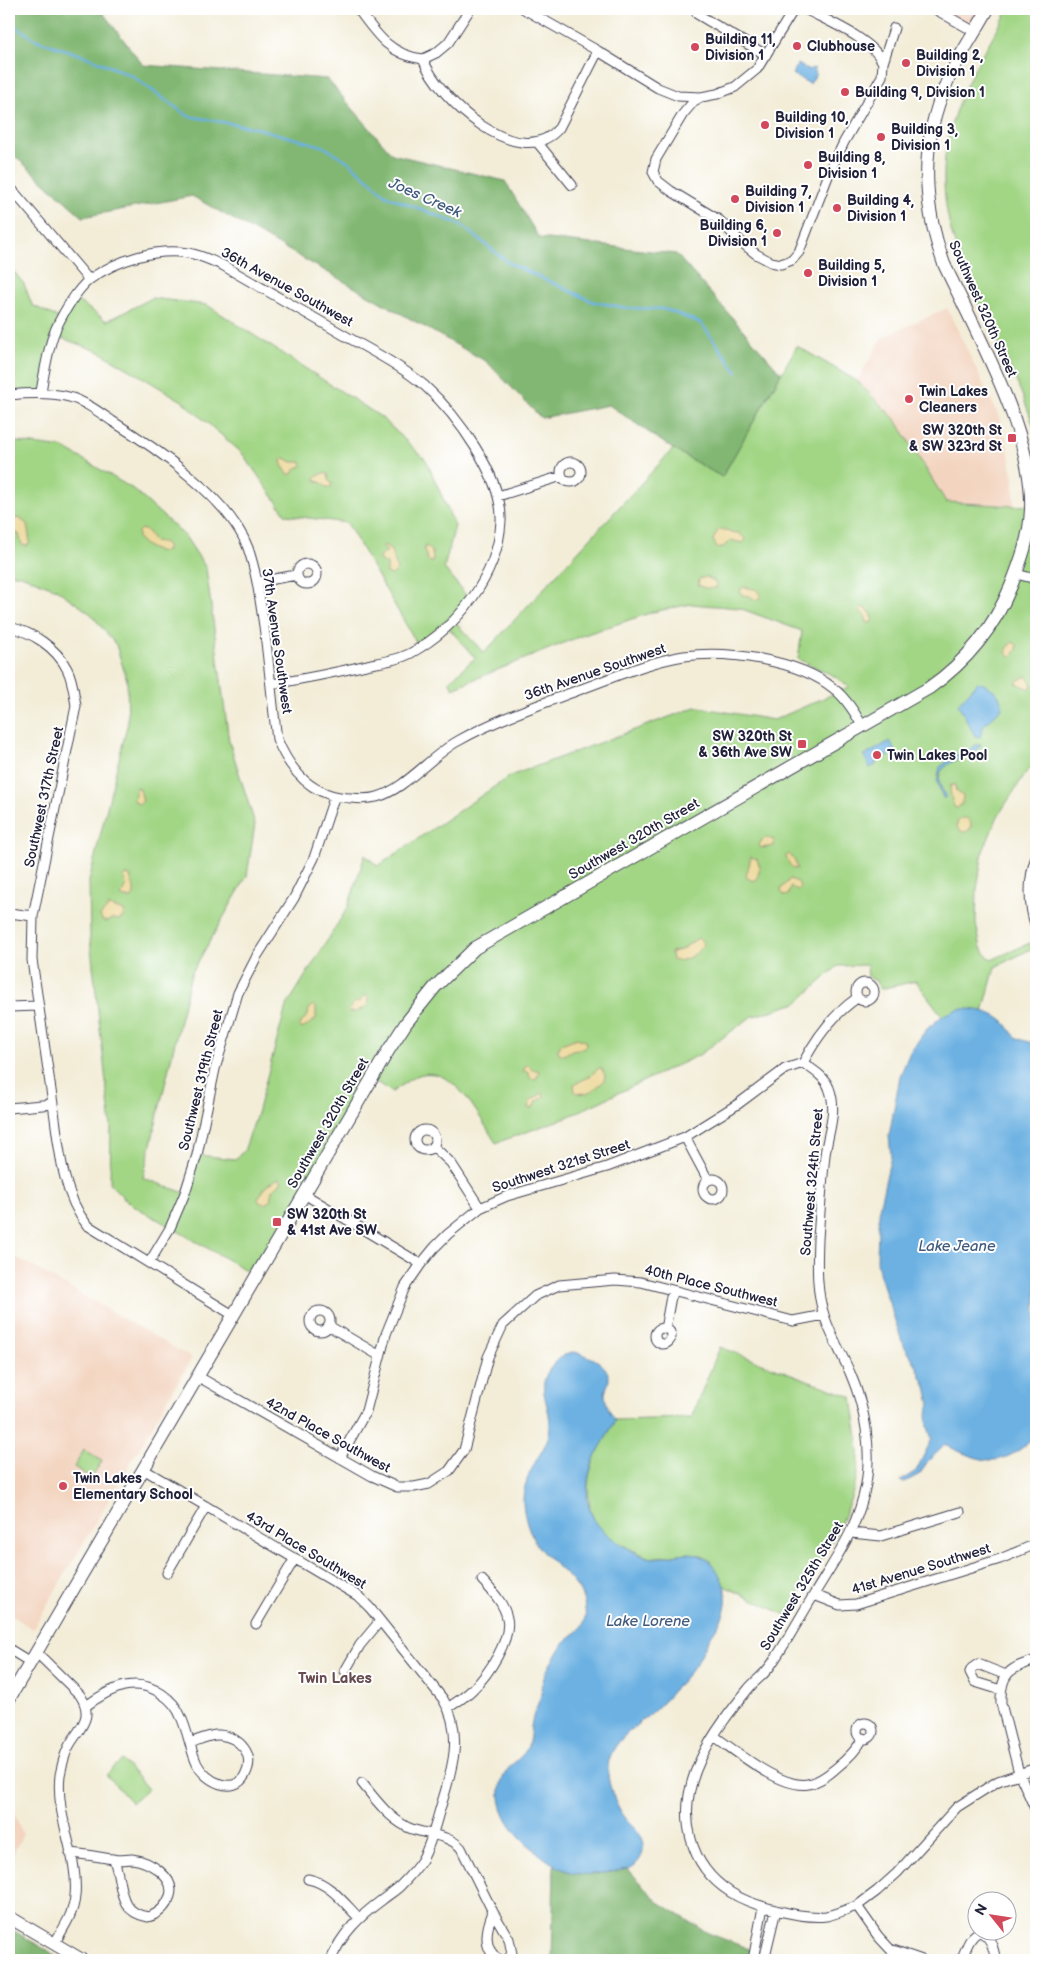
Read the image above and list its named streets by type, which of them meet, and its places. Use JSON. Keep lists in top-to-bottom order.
{
  "streets": {
    "main road": ["Southwest 320th Street"],
    "street": [
      "36th Avenue Southwest",
      "37th Avenue Southwest",
      "Southwest 317th Street",
      "Southwest 319th Street",
      "Southwest 321st Street",
      "Southwest 324th Street",
      "40th Place Southwest",
      "42nd Place Southwest",
      "43rd Place Southwest",
      "41st Avenue Southwest",
      "Southwest 325th Street"
    ]
  },
  "crossings": [
    ["36th Avenue Southwest", "Southwest 320th Street"],
    ["36th Avenue Southwest", "37th Avenue Southwest"],
    ["36th Avenue Southwest", "Southwest 319th Street"],
    ["Southwest 320th Street", "Southwest 317th Street"],
    ["Southwest 320th Street", "42nd Place Southwest"],
    ["Southwest 320th Street", "43rd Place Southwest"],
    ["37th Avenue Southwest", "Southwest 319th Street"],
    ["Southwest 317th Street", "Southwest 319th Street"],
    ["Southwest 321st Street", "Southwest 324th Street"],
    ["Southwest 321st Street", "42nd Place Southwest"],
    ["Southwest 324th Street", "40th Place Southwest"],
    ["Southwest 324th Street", "Southwest 325th Street"],
    ["40th Place Southwest", "42nd Place Southwest"],
    ["40th Place Southwest", "Southwest 325th Street"],
    ["41st Avenue Southwest", "Southwest 325th Street"]
  ],
  "districts": ["Twin Lakes"],
  "water": ["Joes Creek", "Lake Jeane", "Lake Lorene"],
  "places": {
    "other": [
      "Clubhouse",
      "Building 11, Division 1",
      "Building 2, Division 1",
      "Building 9, Division 1",
      "Building 10, Division 1",
      "Building 3, Division 1",
      "Building 8, Division 1",
      "Building 7, Division 1",
      "Building 4, Division 1",
      "Building 6, Division 1",
      "Building 5, Division 1",
      "Twin Lakes Cleaners",
      "Twin Lakes Pool",
      "Twin Lakes Elementary School"
    ],
    "transit": ["SW 320th St & SW 323rd St", "SW 320th St & 36th Ave SW", "SW 320th St & 41st Ave SW"]
  },
  "north": "top left"
}
